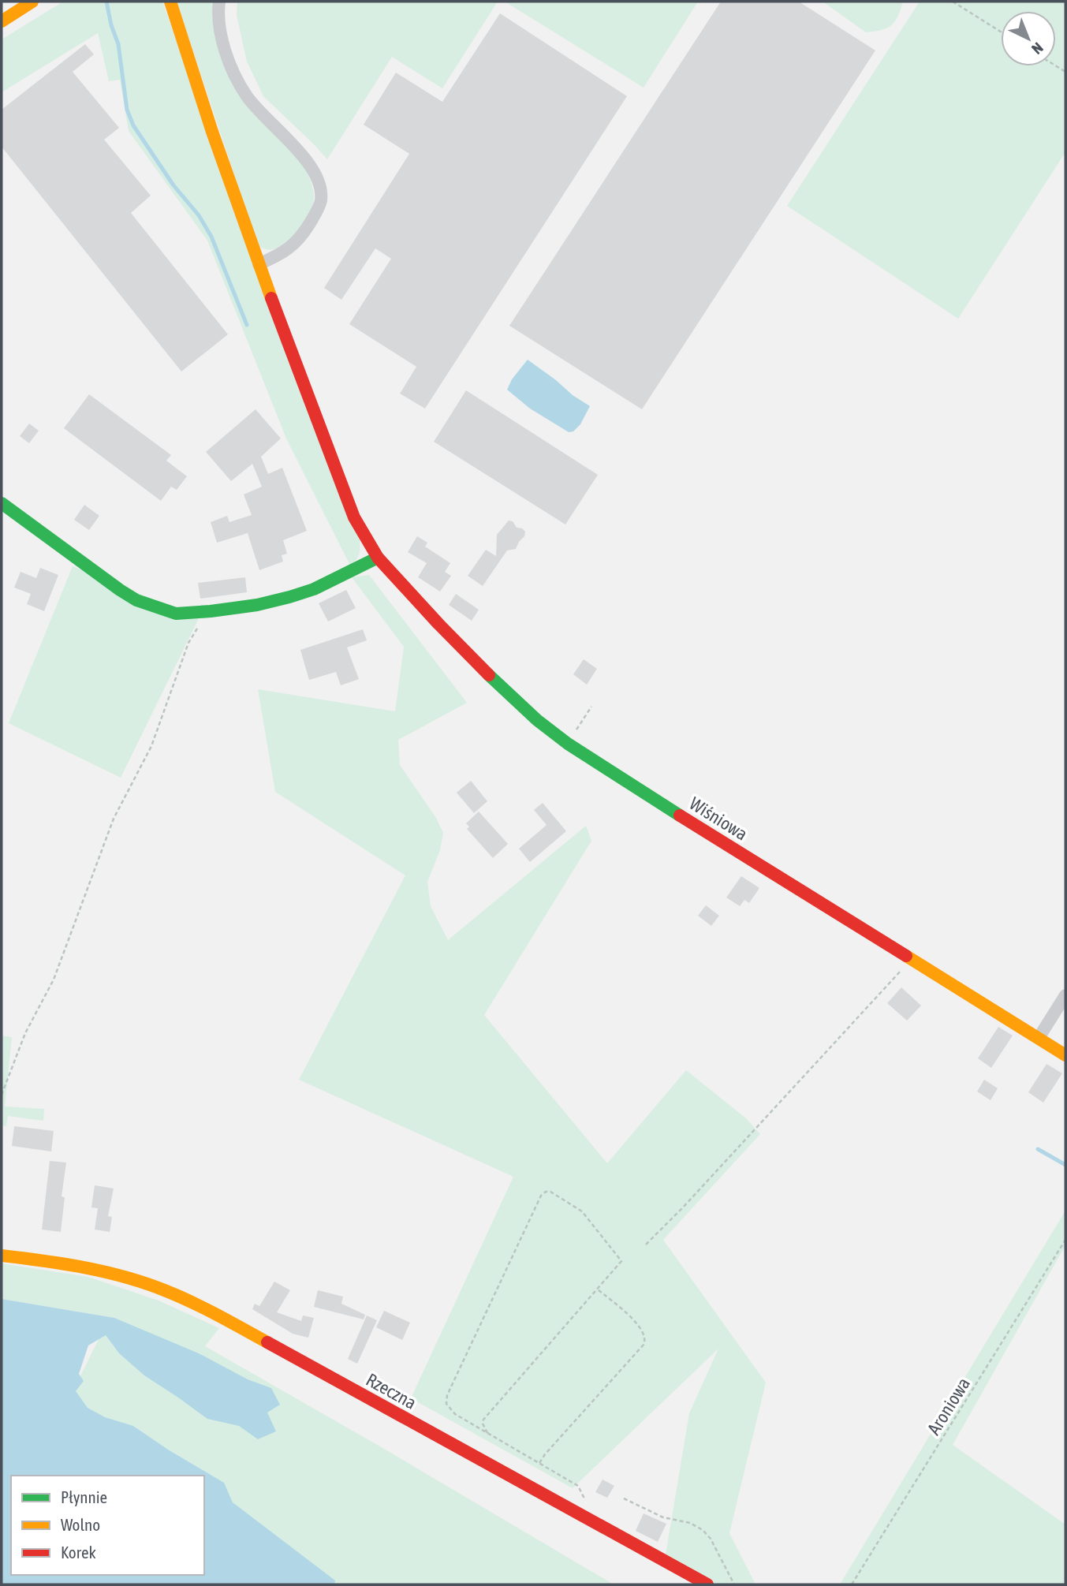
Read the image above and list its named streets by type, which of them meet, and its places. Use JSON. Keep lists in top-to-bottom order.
{
  "streets": {
    "main road": ["Wiśniowa", "Rzeczna"],
    "path": ["Aroniowa"]
  },
  "legend": ["Płynnie", "Wolno", "Korek"],
  "north": "bottom right"
}
